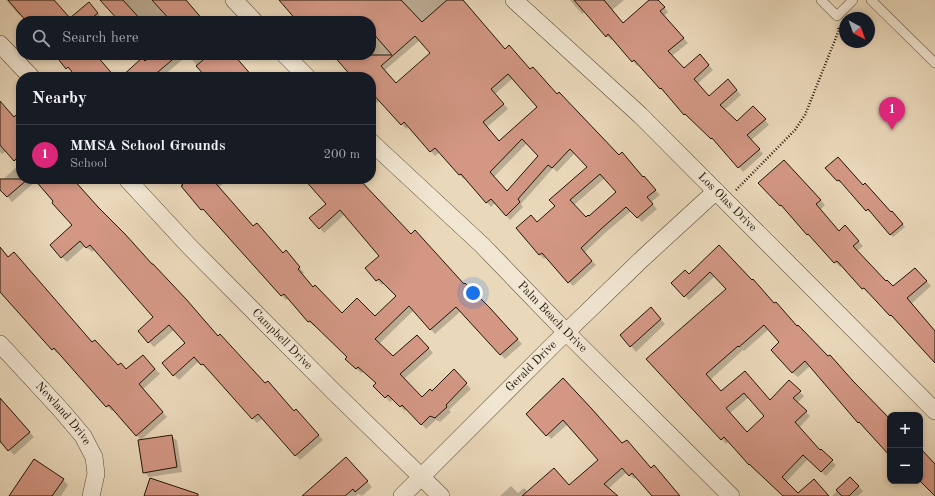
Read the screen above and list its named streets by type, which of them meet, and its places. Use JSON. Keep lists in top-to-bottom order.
{
  "streets": {
    "street": [
      "Los Olas Drive",
      "Palm Beach Drive",
      "Campbell Drive",
      "Gerald Drive",
      "Newland Drive"
    ]
  },
  "crossings": [
    ["Los Olas Drive", "Gerald Drive"],
    ["Palm Beach Drive", "Gerald Drive"],
    ["Campbell Drive", "Gerald Drive"]
  ],
  "north": "bottom right",
  "page": {
    "search": "Search here",
    "heading": "Nearby",
    "pins": "1",
    "list": [
      {
        "mark": "1",
        "name": "MMSA School Grounds",
        "note": "School",
        "value": "200 m"
      }
    ],
    "map_buttons": ["+", "−"]
  }
}
